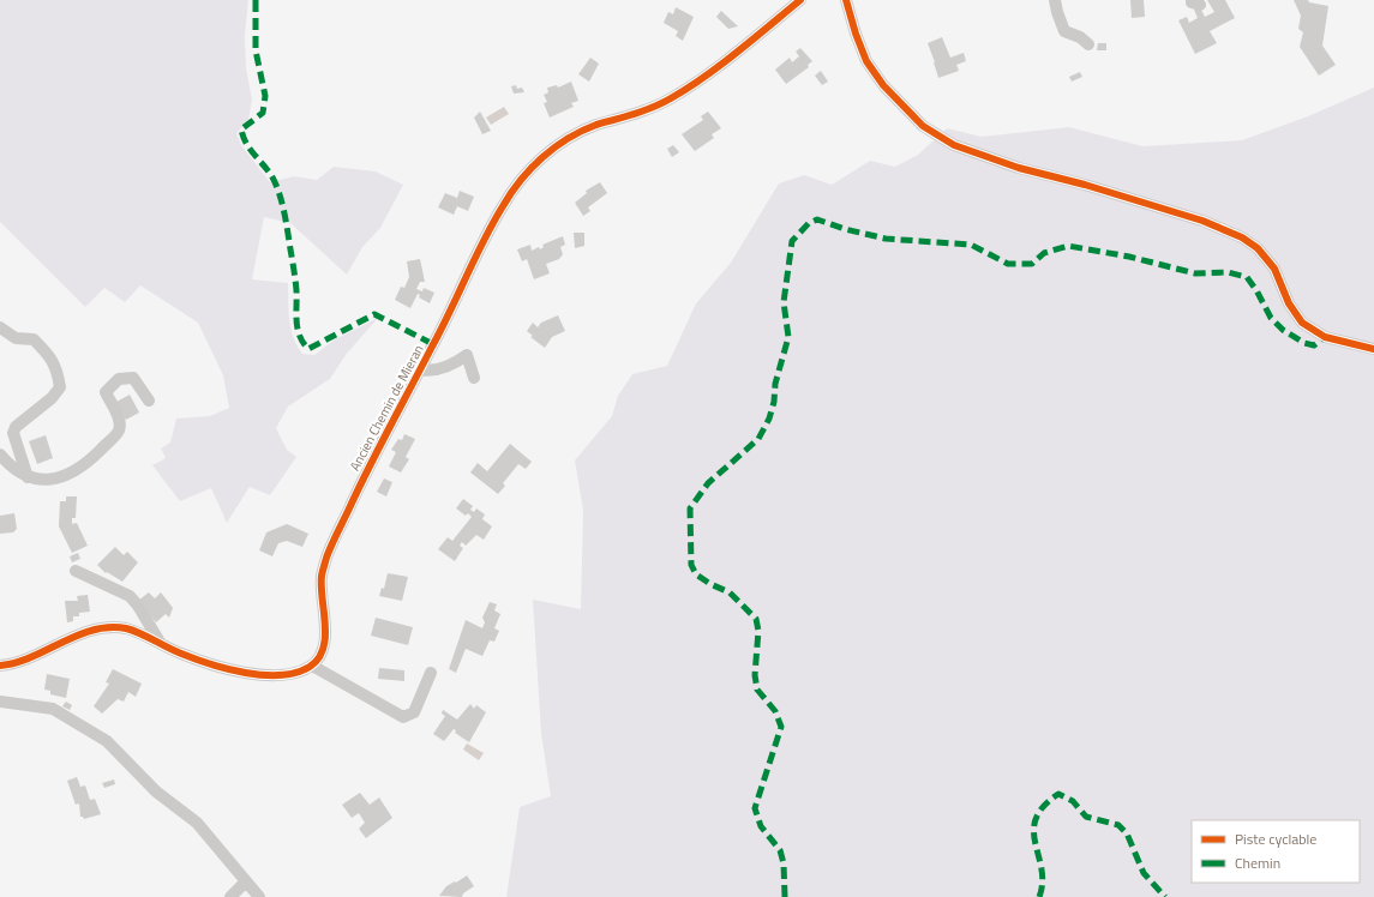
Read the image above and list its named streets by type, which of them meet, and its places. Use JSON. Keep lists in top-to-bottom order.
{
  "streets": {
    "street": ["Ancien Chemin de Mieran"]
  },
  "legend": ["Piste cyclable", "Chemin"]
}
